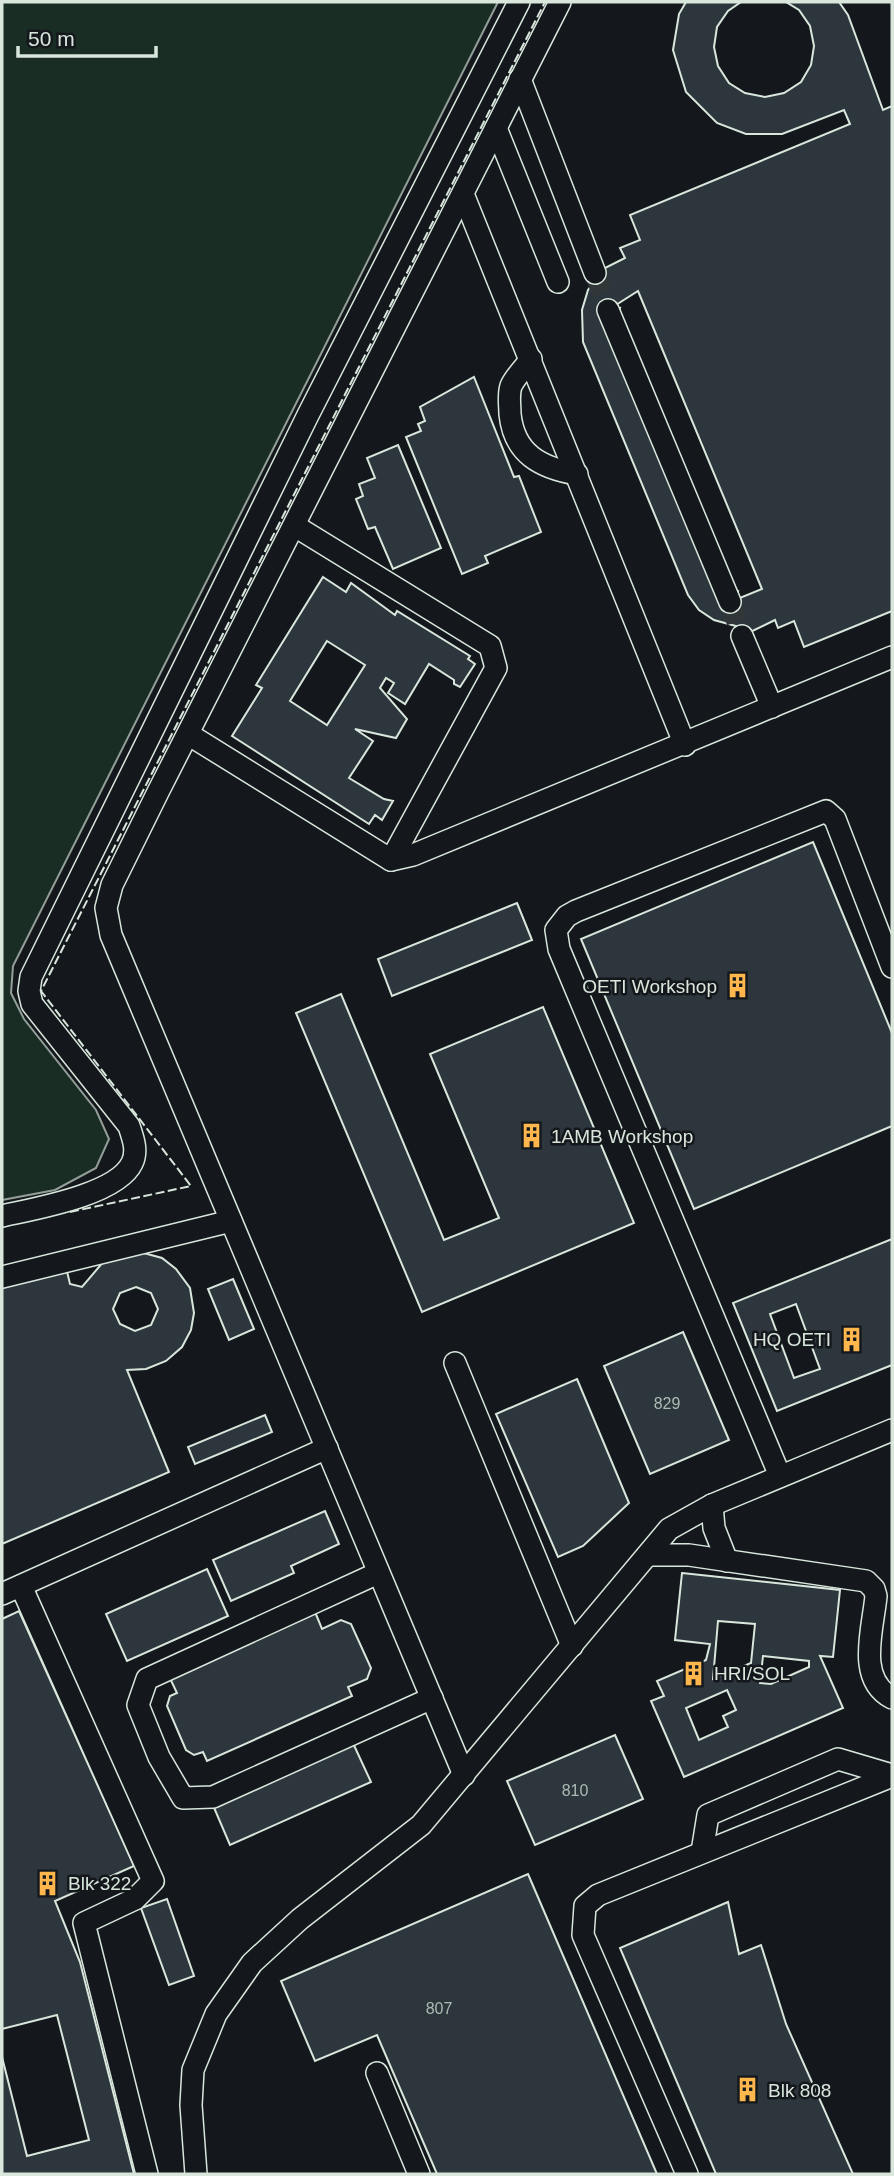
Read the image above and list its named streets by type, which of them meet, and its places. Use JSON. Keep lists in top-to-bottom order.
{
  "places": {
    "building": [
      "OETI Workshop",
      "1AMB Workshop",
      "HQ OETI",
      "HRI/SOL",
      "Blk 322",
      "Blk 808"
    ]
  },
  "house_numbers": ["829", "810", "807"],
  "scale_bar": "50 m"
}
